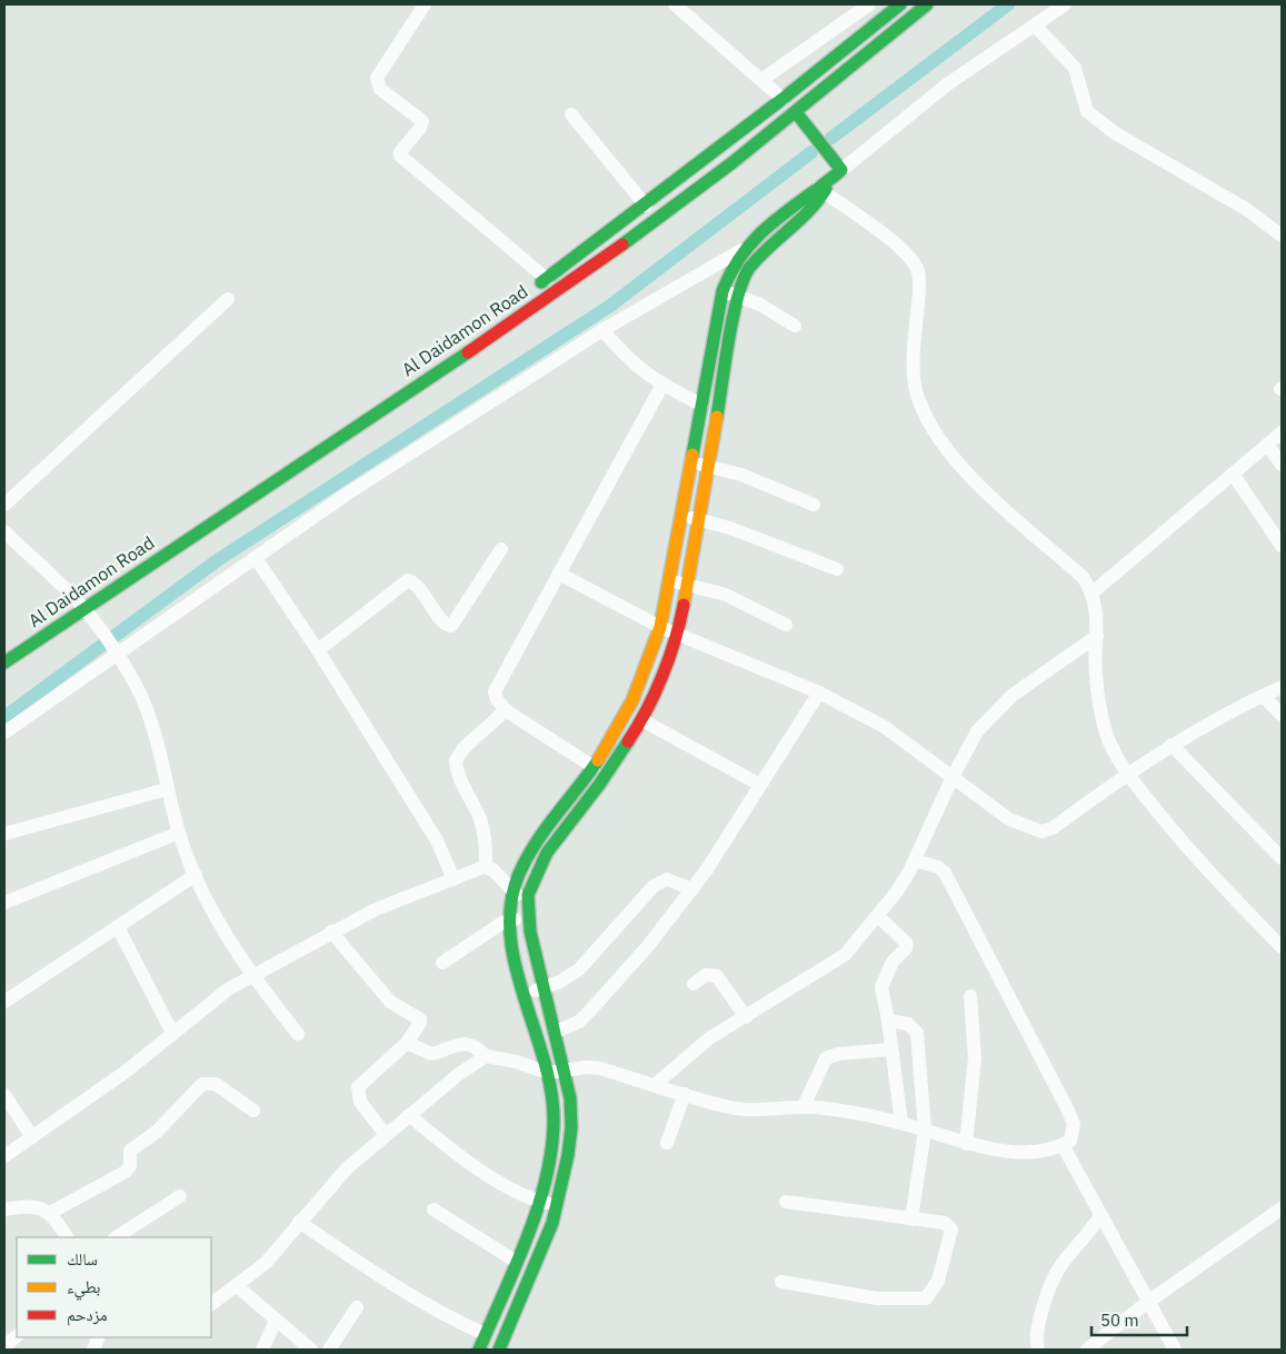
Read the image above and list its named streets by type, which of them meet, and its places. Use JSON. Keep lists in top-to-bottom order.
{
  "streets": {
    "street": ["Al Daidamon Road"]
  },
  "legend": ["سالك", "بطيء", "مزدحم"],
  "scale_bar": "50 m"
}
